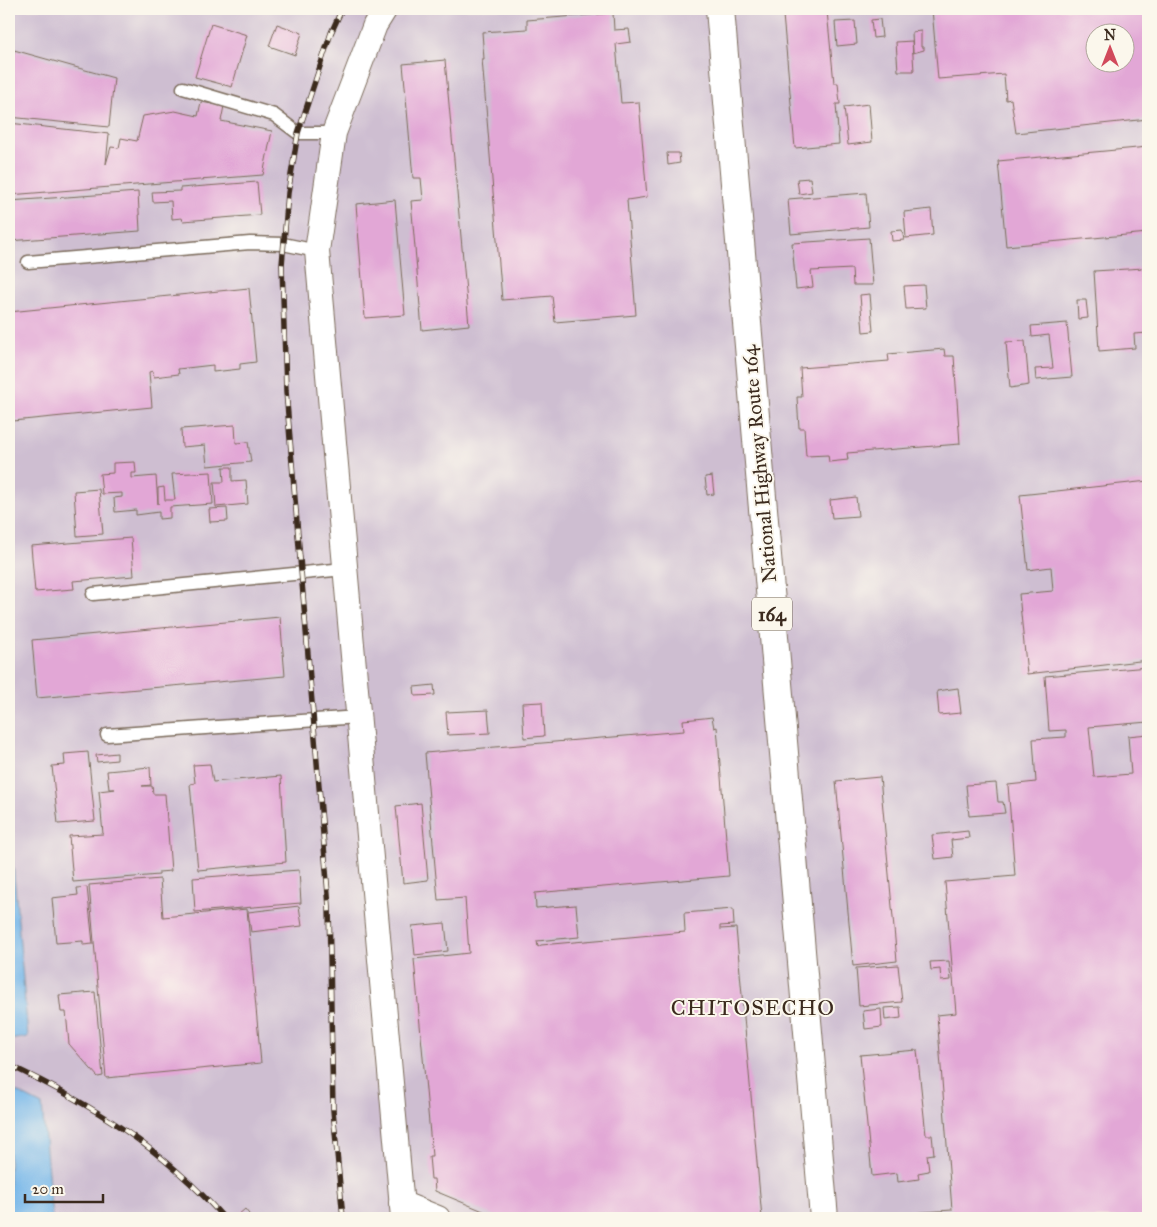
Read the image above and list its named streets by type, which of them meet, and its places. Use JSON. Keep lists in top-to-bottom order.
{
  "streets": {
    "highway": ["National Highway Route 164", "164"]
  },
  "districts": ["CHITOSECHO"],
  "scale_bar": "20 m",
  "north": "top"
}
